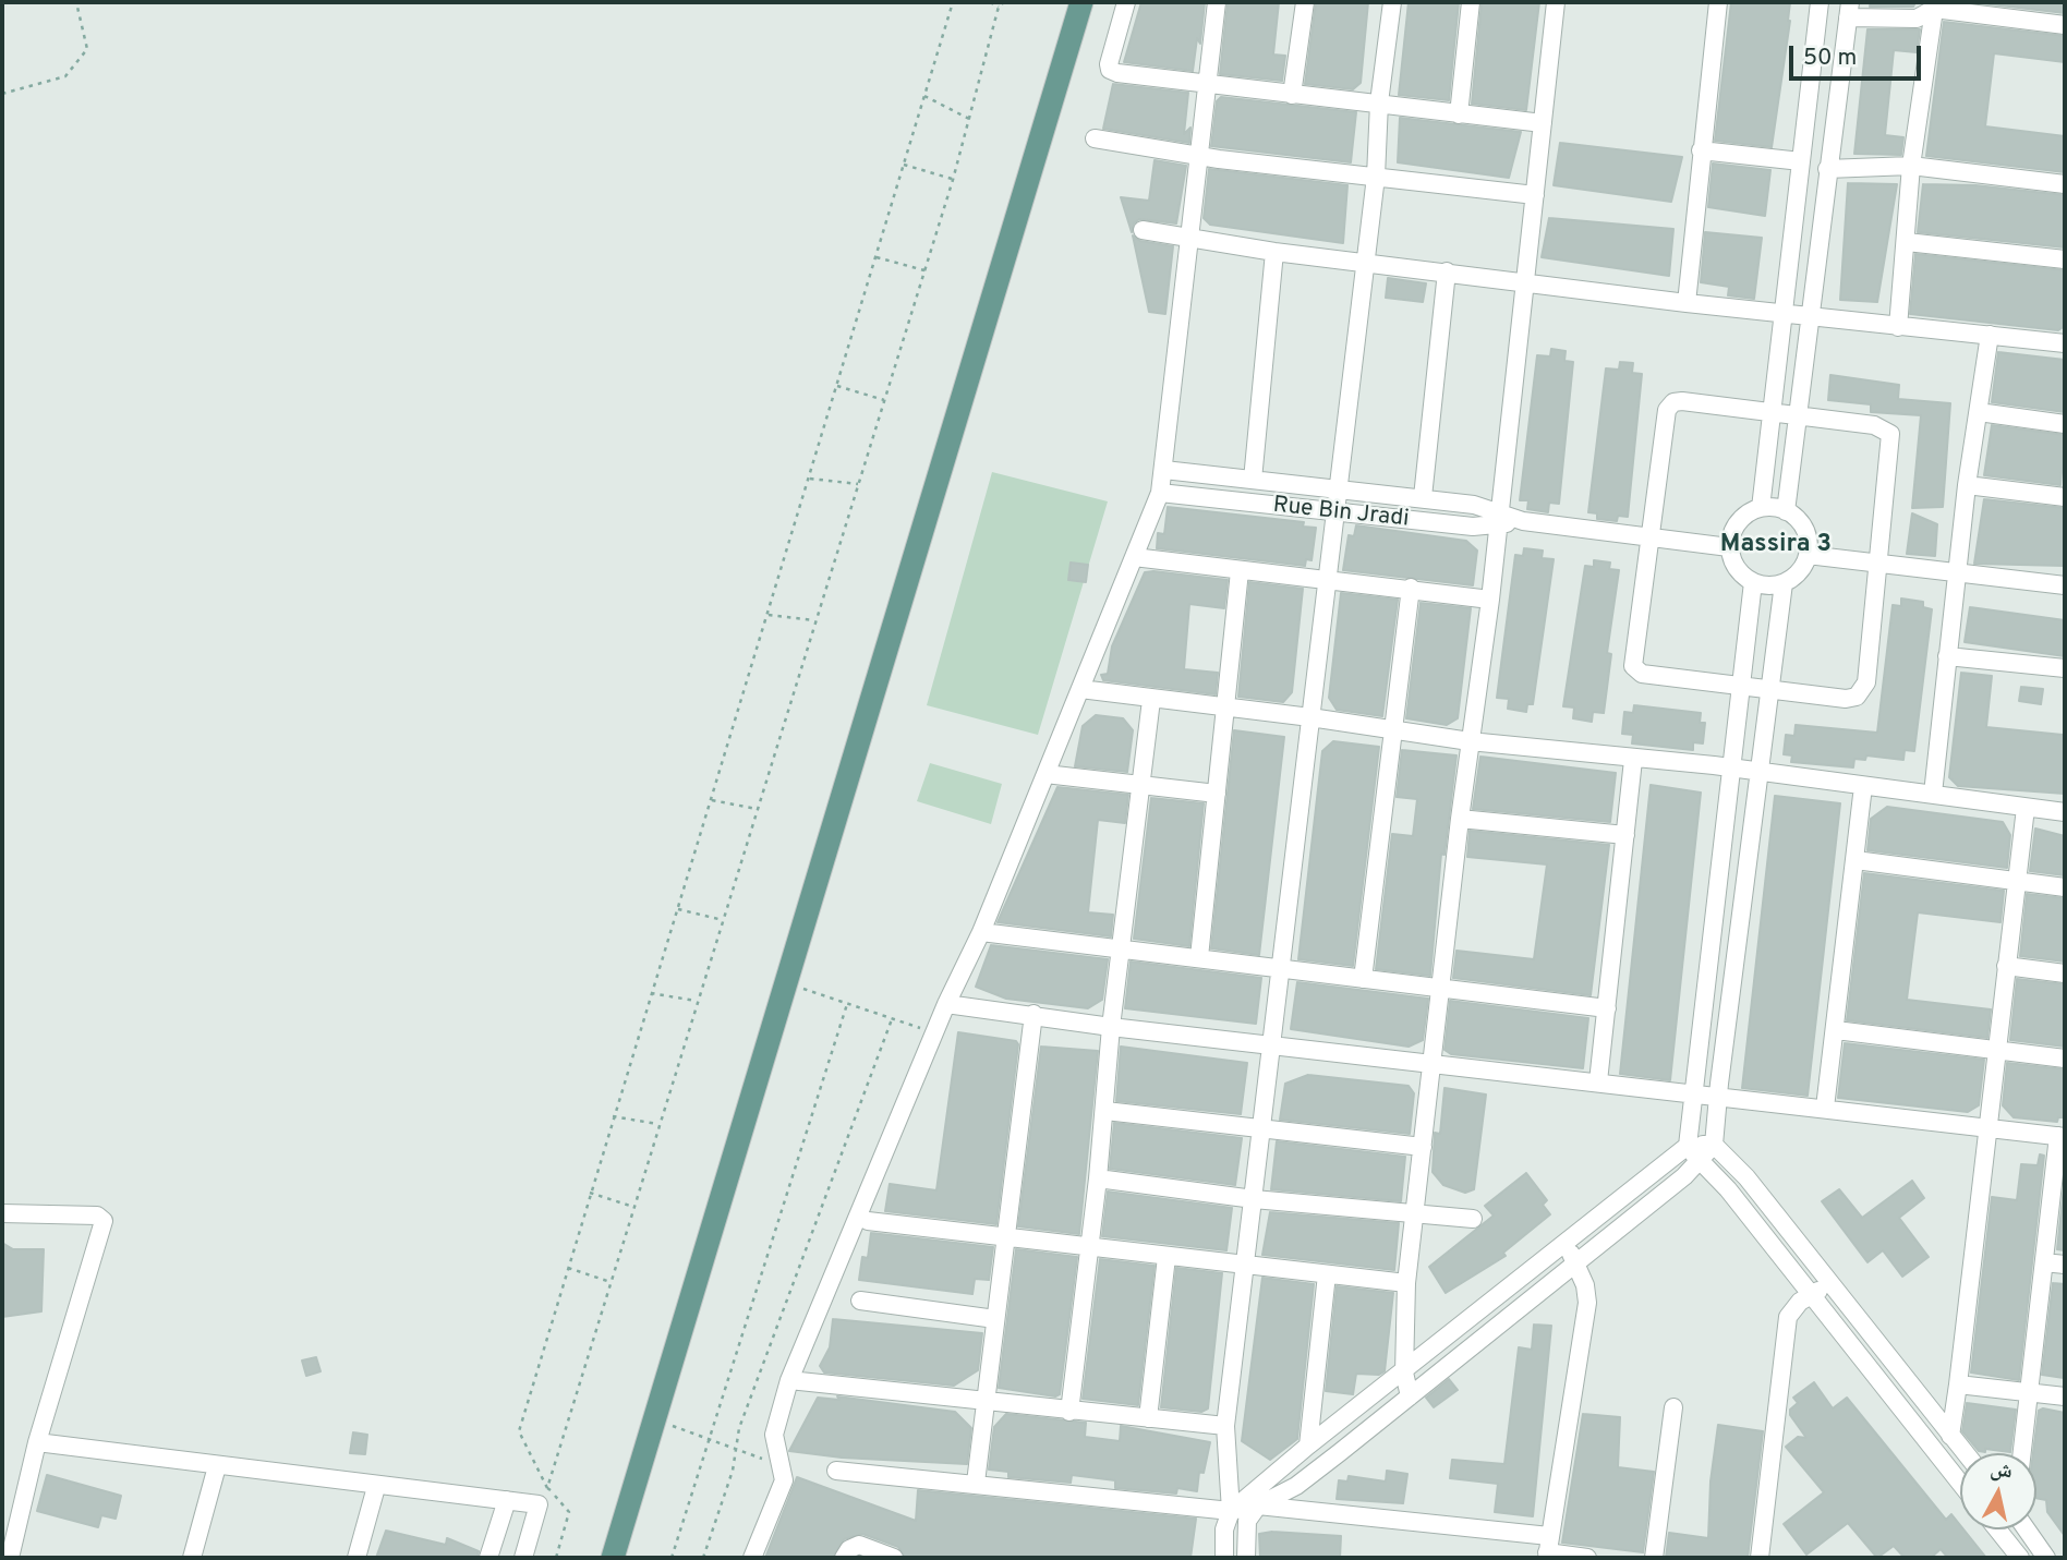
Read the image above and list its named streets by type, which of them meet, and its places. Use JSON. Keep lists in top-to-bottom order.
{
  "streets": {
    "street": ["Rue Bin Jradi"]
  },
  "districts": ["Massira 3"],
  "scale_bar": "50 m",
  "north": "top"
}
